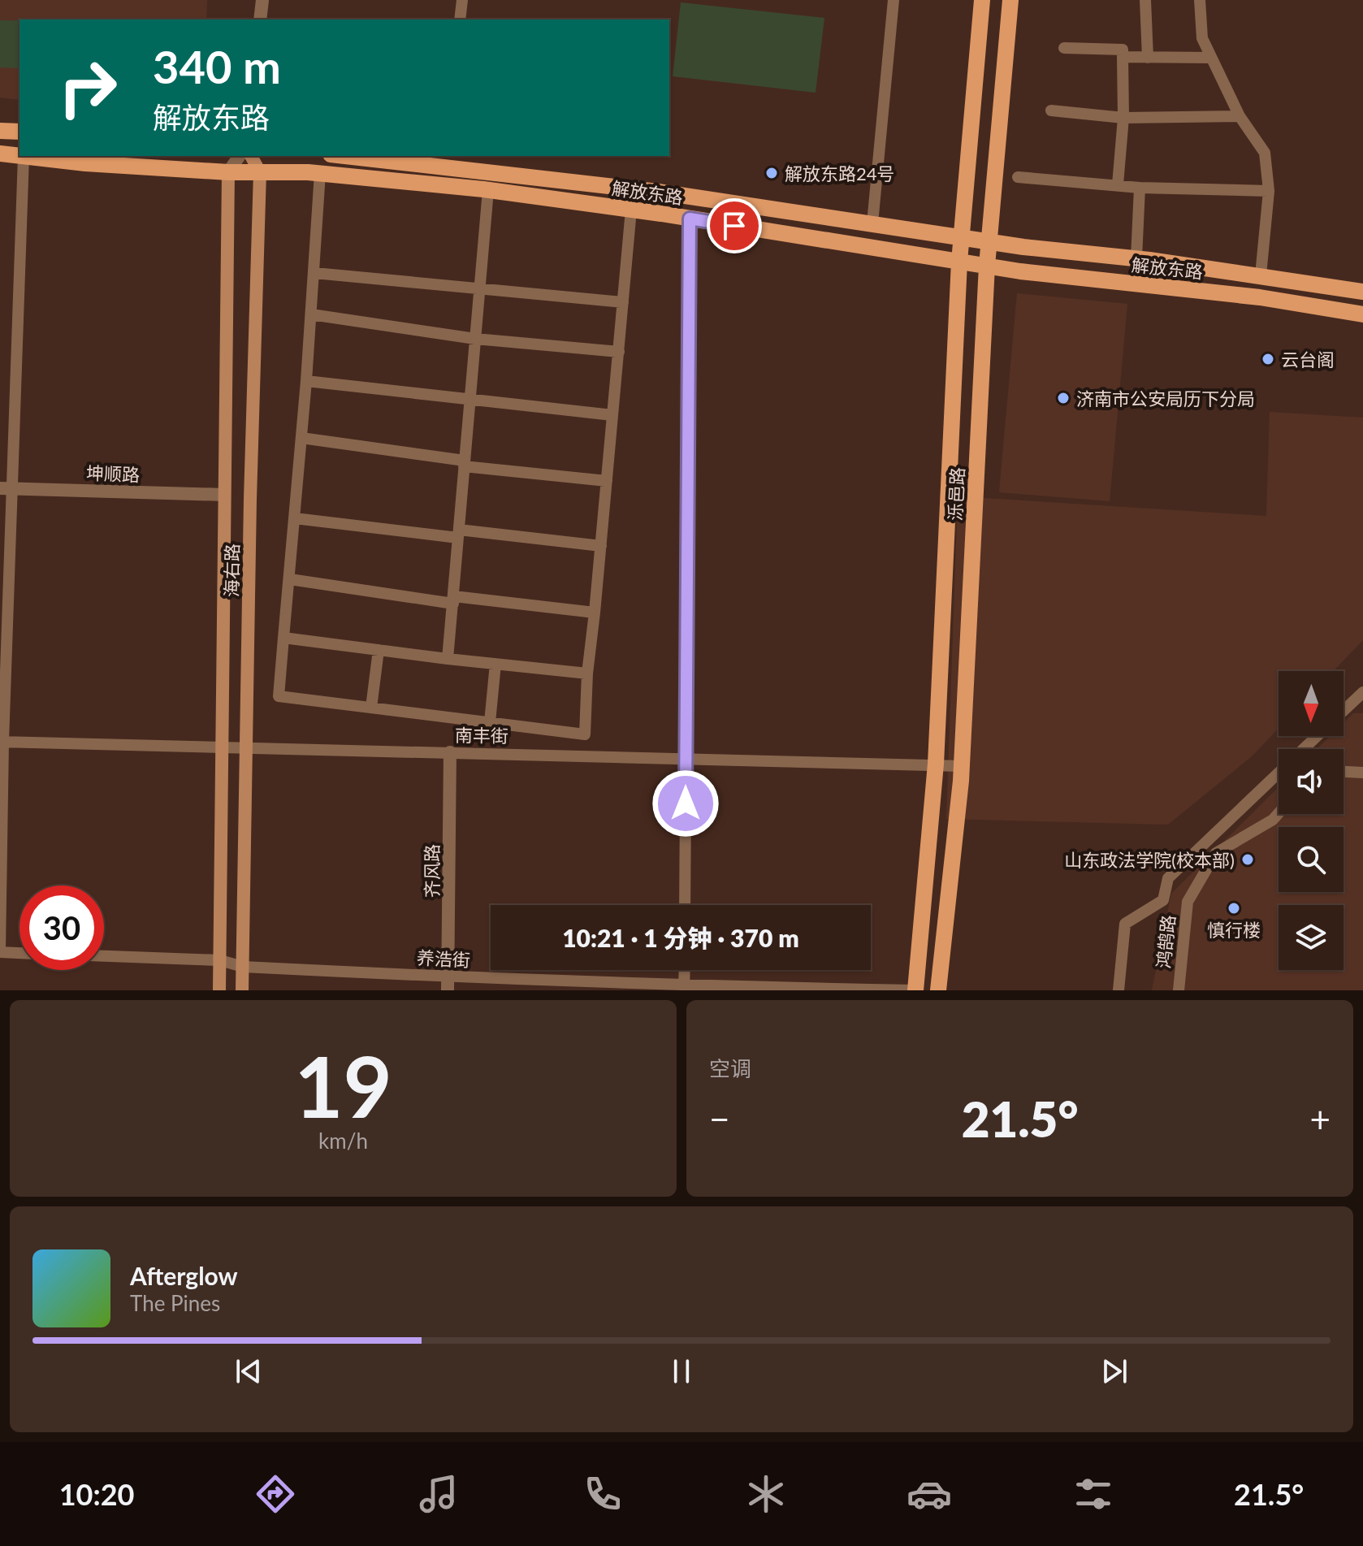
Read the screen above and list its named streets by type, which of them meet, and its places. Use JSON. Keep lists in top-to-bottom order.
{
  "streets": {
    "main road": ["解放东路", "泺邑路", "海右路"],
    "street": [
      "坤顺路",
      "南丰街",
      "齐风路",
      "鸿鹄路",
      "养浩街"
    ]
  },
  "crossings": [
    ["解放东路", "泺邑路"],
    ["解放东路", "海右路"],
    ["坤顺路", "海右路"],
    ["泺邑路", "南丰街"],
    ["泺邑路", "养浩街"],
    ["海右路", "南丰街"],
    ["海右路", "养浩街"],
    ["南丰街", "齐风路"],
    ["齐风路", "养浩街"]
  ],
  "places": [
    "解放东路24号",
    "云台阁",
    "济南市公安局历下分局",
    "山东政法学院(校本部)",
    "慎行楼"
  ],
  "north": "bottom",
  "page": {
    "turn": ["340 m", "解放东路"],
    "limit": "30",
    "trip": "10:21 · 1 分钟 · 370 m",
    "tile": [
      ["19", "km/h"],
      "空调"
    ],
    "heat": ["−", "21.5°", "+"],
    "song": ["Afterglow", "The Pines"],
    "tabs": ["10:20", "21.5°"]
  }
}
